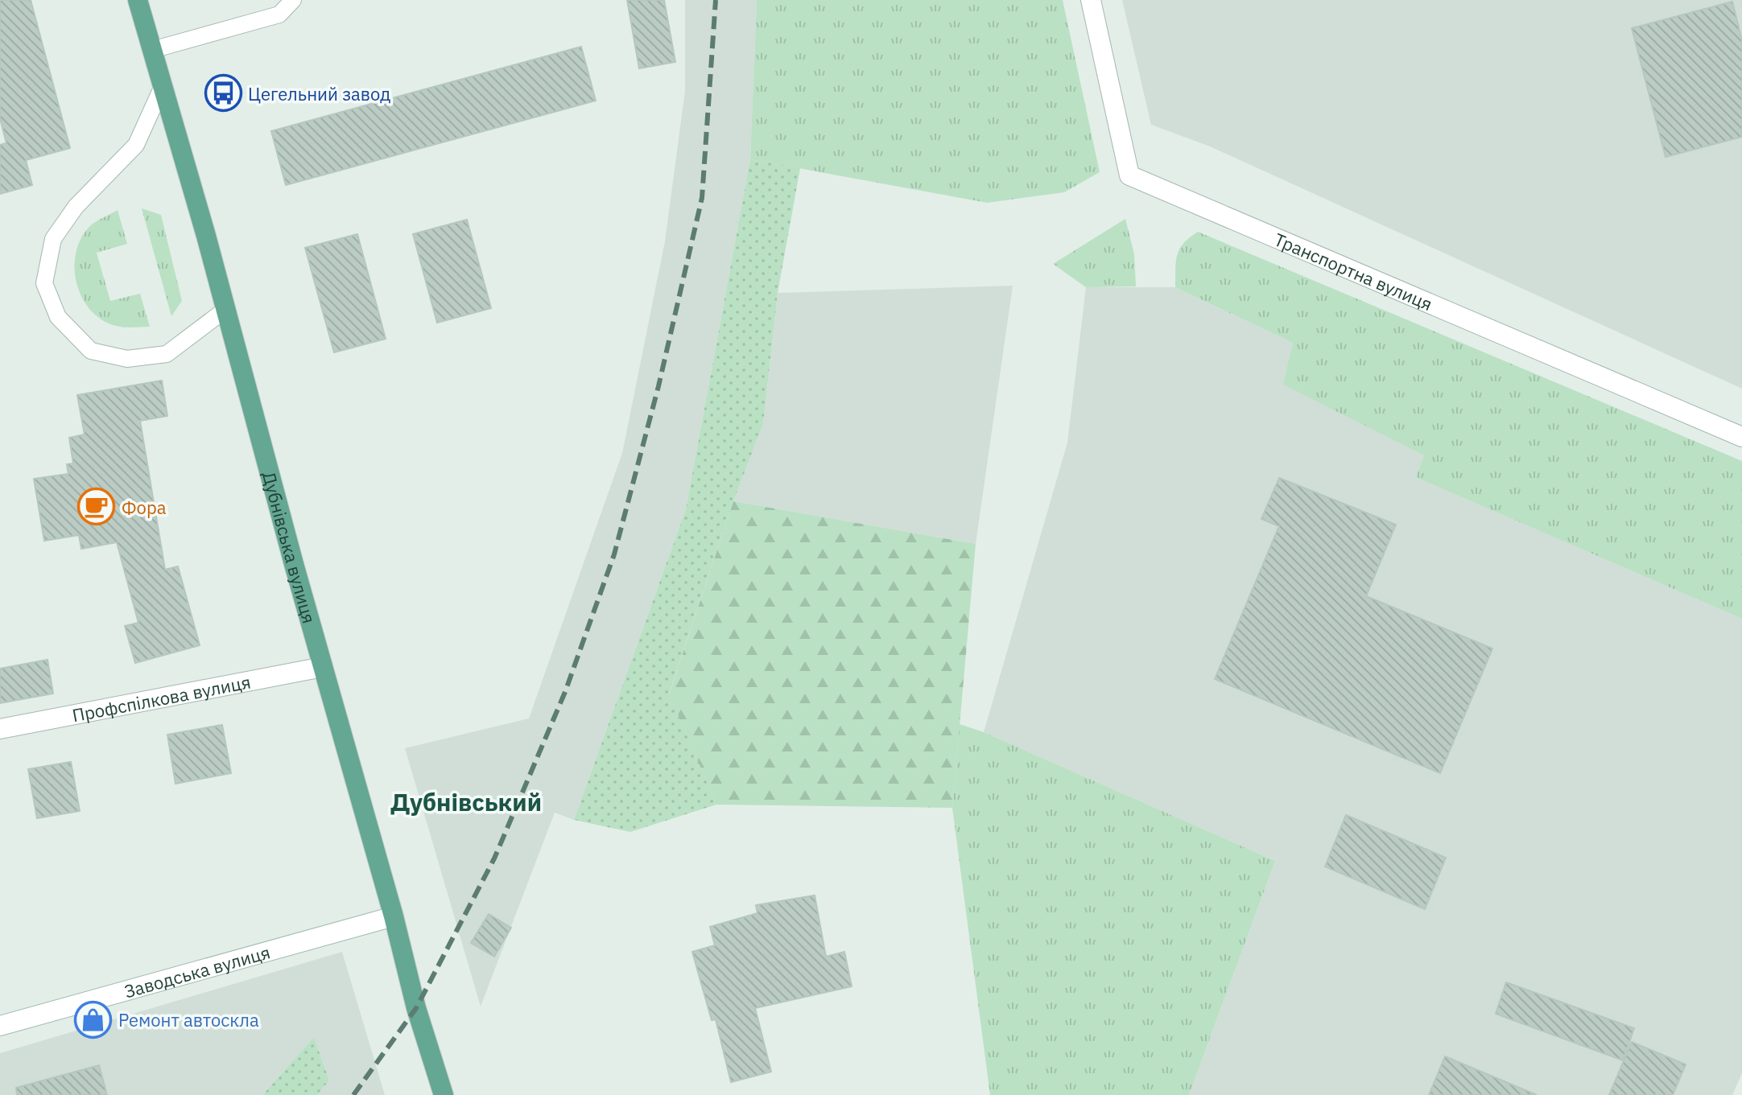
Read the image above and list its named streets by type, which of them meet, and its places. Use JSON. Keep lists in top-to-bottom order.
{
  "streets": {
    "main road": ["Дубнівська вулиця"],
    "street": ["Транспортна вулиця", "Профспілкова вулиця", "Заводська вулиця"]
  },
  "crossings": [
    ["Дубнівська вулиця", "Профспілкова вулиця"],
    ["Дубнівська вулиця", "Заводська вулиця"]
  ],
  "districts": ["Дубнівський"],
  "places": {
    "bus stop": ["Цегельний завод"],
    "cafe": ["Фора"],
    "shop": ["Ремонт автоскла"]
  }
}
